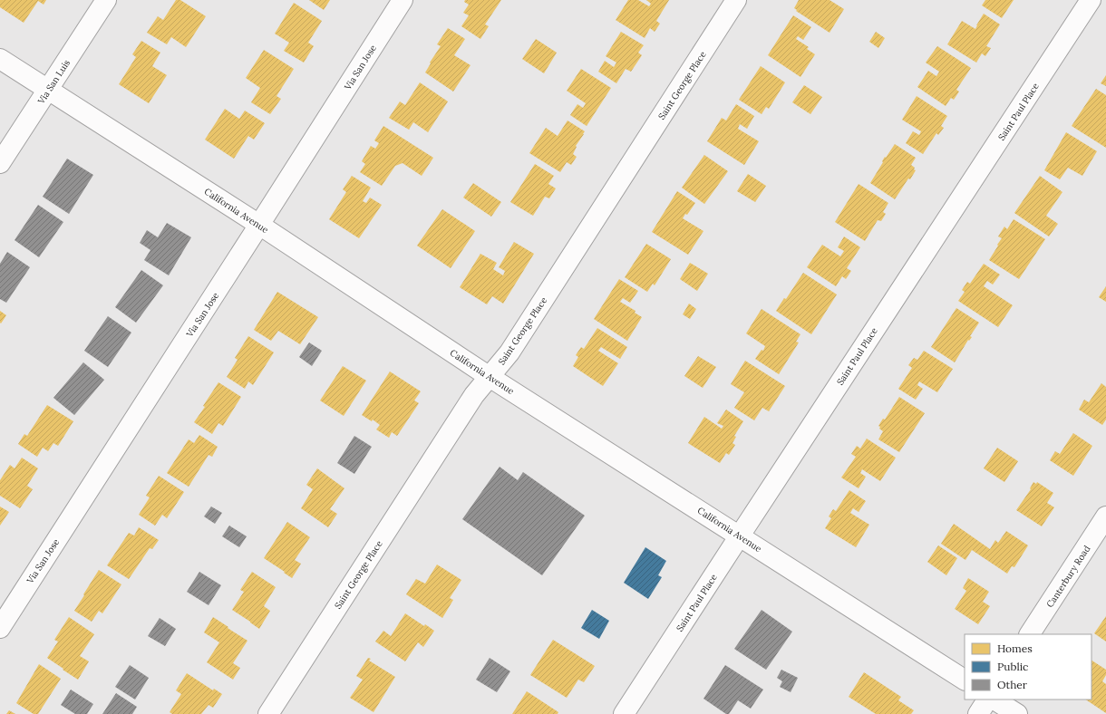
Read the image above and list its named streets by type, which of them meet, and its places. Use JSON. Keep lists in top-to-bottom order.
{
  "streets": {
    "street": [
      "Via San Jose",
      "Via San Luis",
      "Saint George Place",
      "Saint Paul Place",
      "California Avenue",
      "Canterbury Road"
    ]
  },
  "crossings": [
    ["Via San Jose", "California Avenue"],
    ["Via San Luis", "California Avenue"],
    ["Saint George Place", "California Avenue"],
    ["Saint Paul Place", "California Avenue"]
  ],
  "legend": ["Homes", "Public", "Other"]
}
